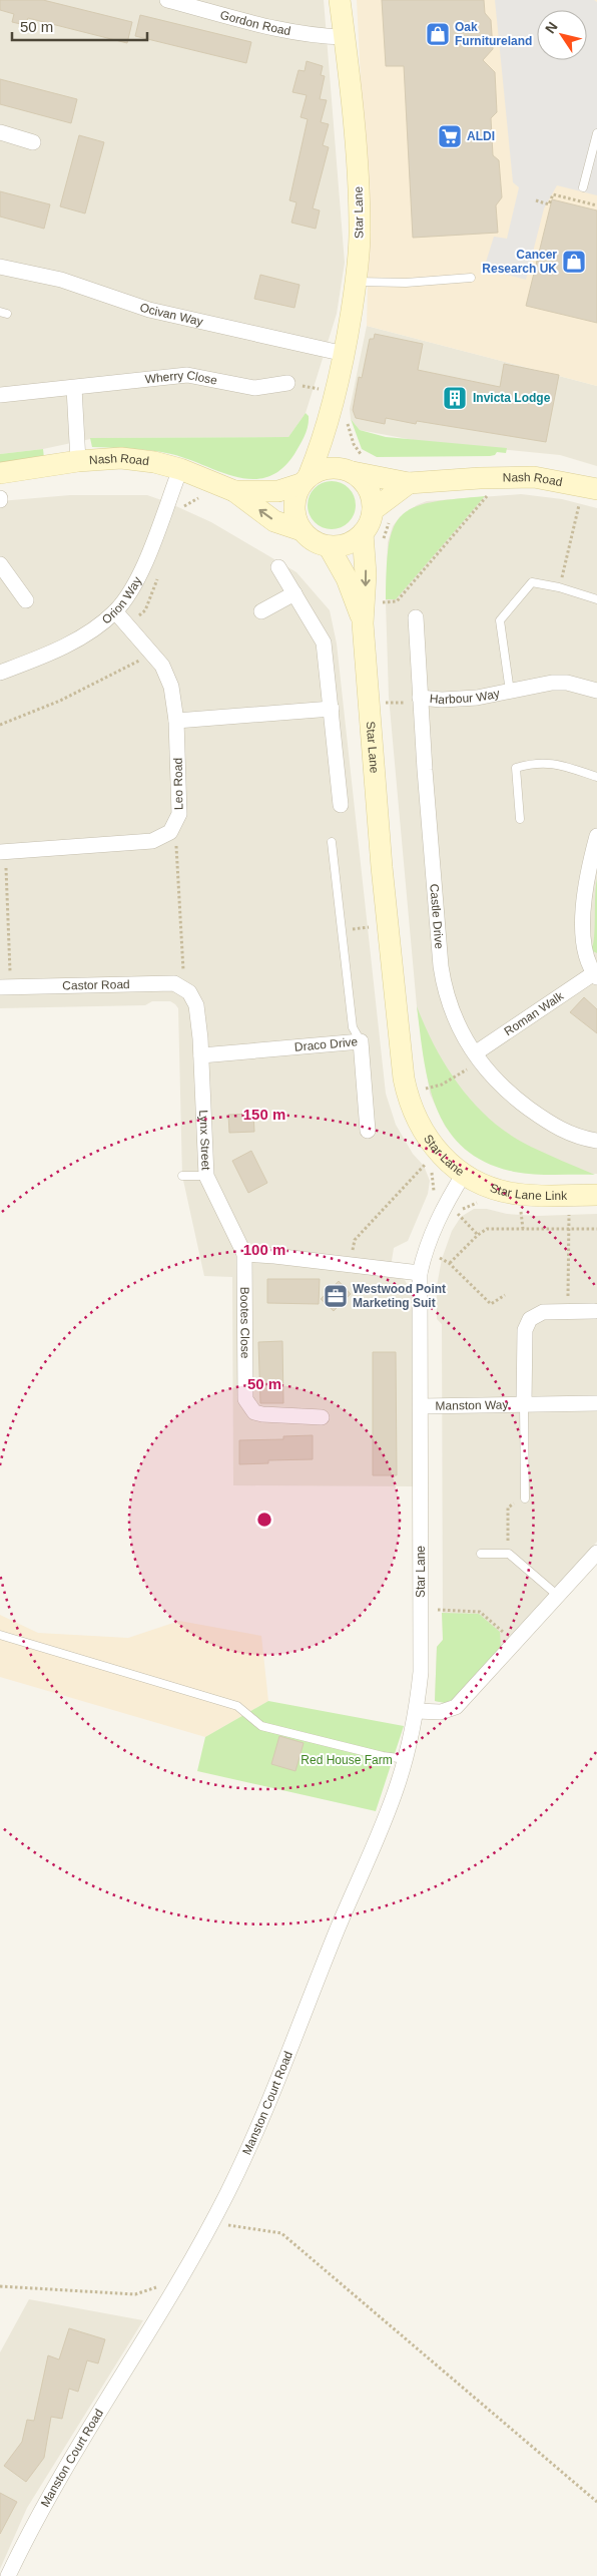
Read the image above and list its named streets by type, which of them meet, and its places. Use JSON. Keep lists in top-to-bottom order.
{
  "streets": {
    "street": [
      "Gordon Road",
      "Star Lane",
      "Ocivan Way",
      "Wherry Close",
      "Nash Road",
      "Orion Way",
      "Harbour Way",
      "Leo Road",
      "Castle Drive",
      "Castor Road",
      "Roman Walk",
      "Draco Drive",
      "Lynx Street",
      "Star Lane Link",
      "Bootes Close",
      "Manston Way",
      "Manston Court Road"
    ]
  },
  "crossings": [
    ["Gordon Road", "Star Lane"],
    ["Star Lane", "Ocivan Way"],
    ["Star Lane", "Nash Road"],
    ["Star Lane", "Star Lane Link"],
    ["Star Lane", "Manston Way"],
    ["Star Lane", "Manston Court Road"],
    ["Nash Road", "Orion Way"],
    ["Orion Way", "Leo Road"],
    ["Harbour Way", "Castle Drive"],
    ["Castle Drive", "Roman Walk"],
    ["Castor Road", "Lynx Street"],
    ["Draco Drive", "Lynx Street"],
    ["Lynx Street", "Bootes Close"]
  ],
  "parks": ["Red House Farm"],
  "places": {
    "shop": ["Oak Furnitureland", "Cancer Research UK"],
    "supermarket": ["ALDI"],
    "building": ["Invicta Lodge"],
    "office": ["Westwood Point Marketing Suit"]
  },
  "scale_bar": "50 m",
  "north": "top left",
  "rings": ["150 m", "100 m", "50 m"]
}
